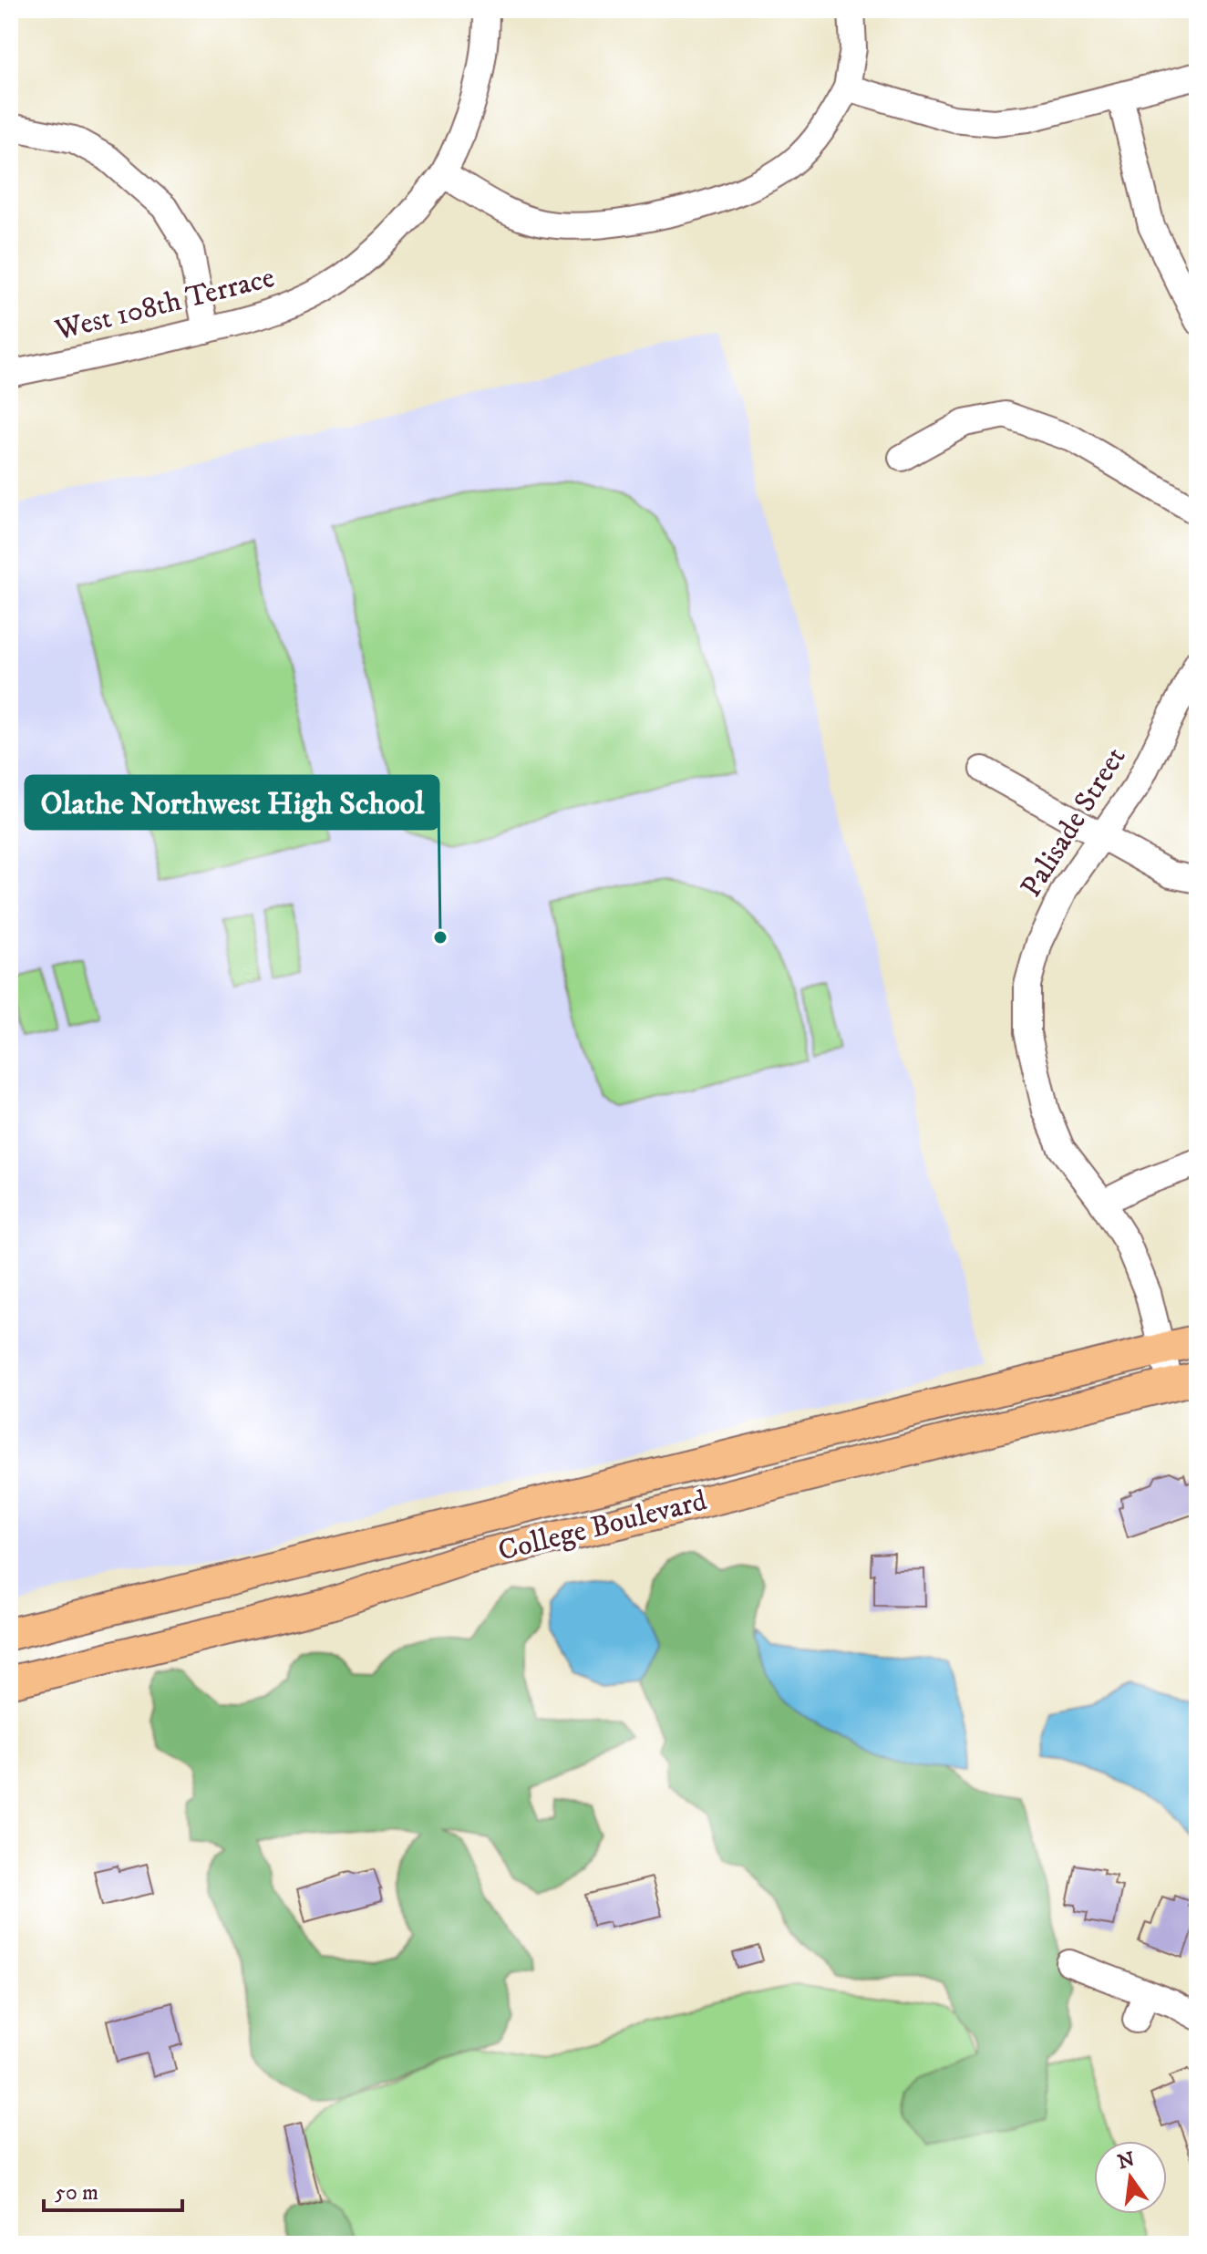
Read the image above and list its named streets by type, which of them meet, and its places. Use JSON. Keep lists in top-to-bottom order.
{
  "streets": {
    "main road": ["College Boulevard"],
    "street": ["West 108th Terrace", "Palisade Street"]
  },
  "crossings": [
    ["Palisade Street", "College Boulevard"]
  ],
  "places": ["Olathe Northwest High School"],
  "scale_bar": "50 m",
  "north": "top"
}
